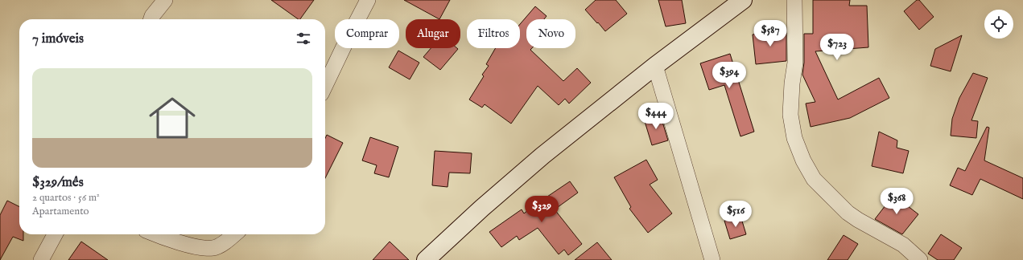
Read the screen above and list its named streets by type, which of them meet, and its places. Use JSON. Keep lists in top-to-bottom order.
{
  "page": {
    "chip": [
      "Comprar",
      "Alugar",
      "Filtros",
      "Novo"
    ],
    "heading": "7 imóveis",
    "price": [
      "$587",
      "$723",
      "$394",
      "$444",
      "$368",
      "$329",
      "$516"
    ],
    "list": [
      {
        "name": "$329/mês",
        "note": "2 quartos · 56 m² · Apartamento"
      }
    ]
  }
}
